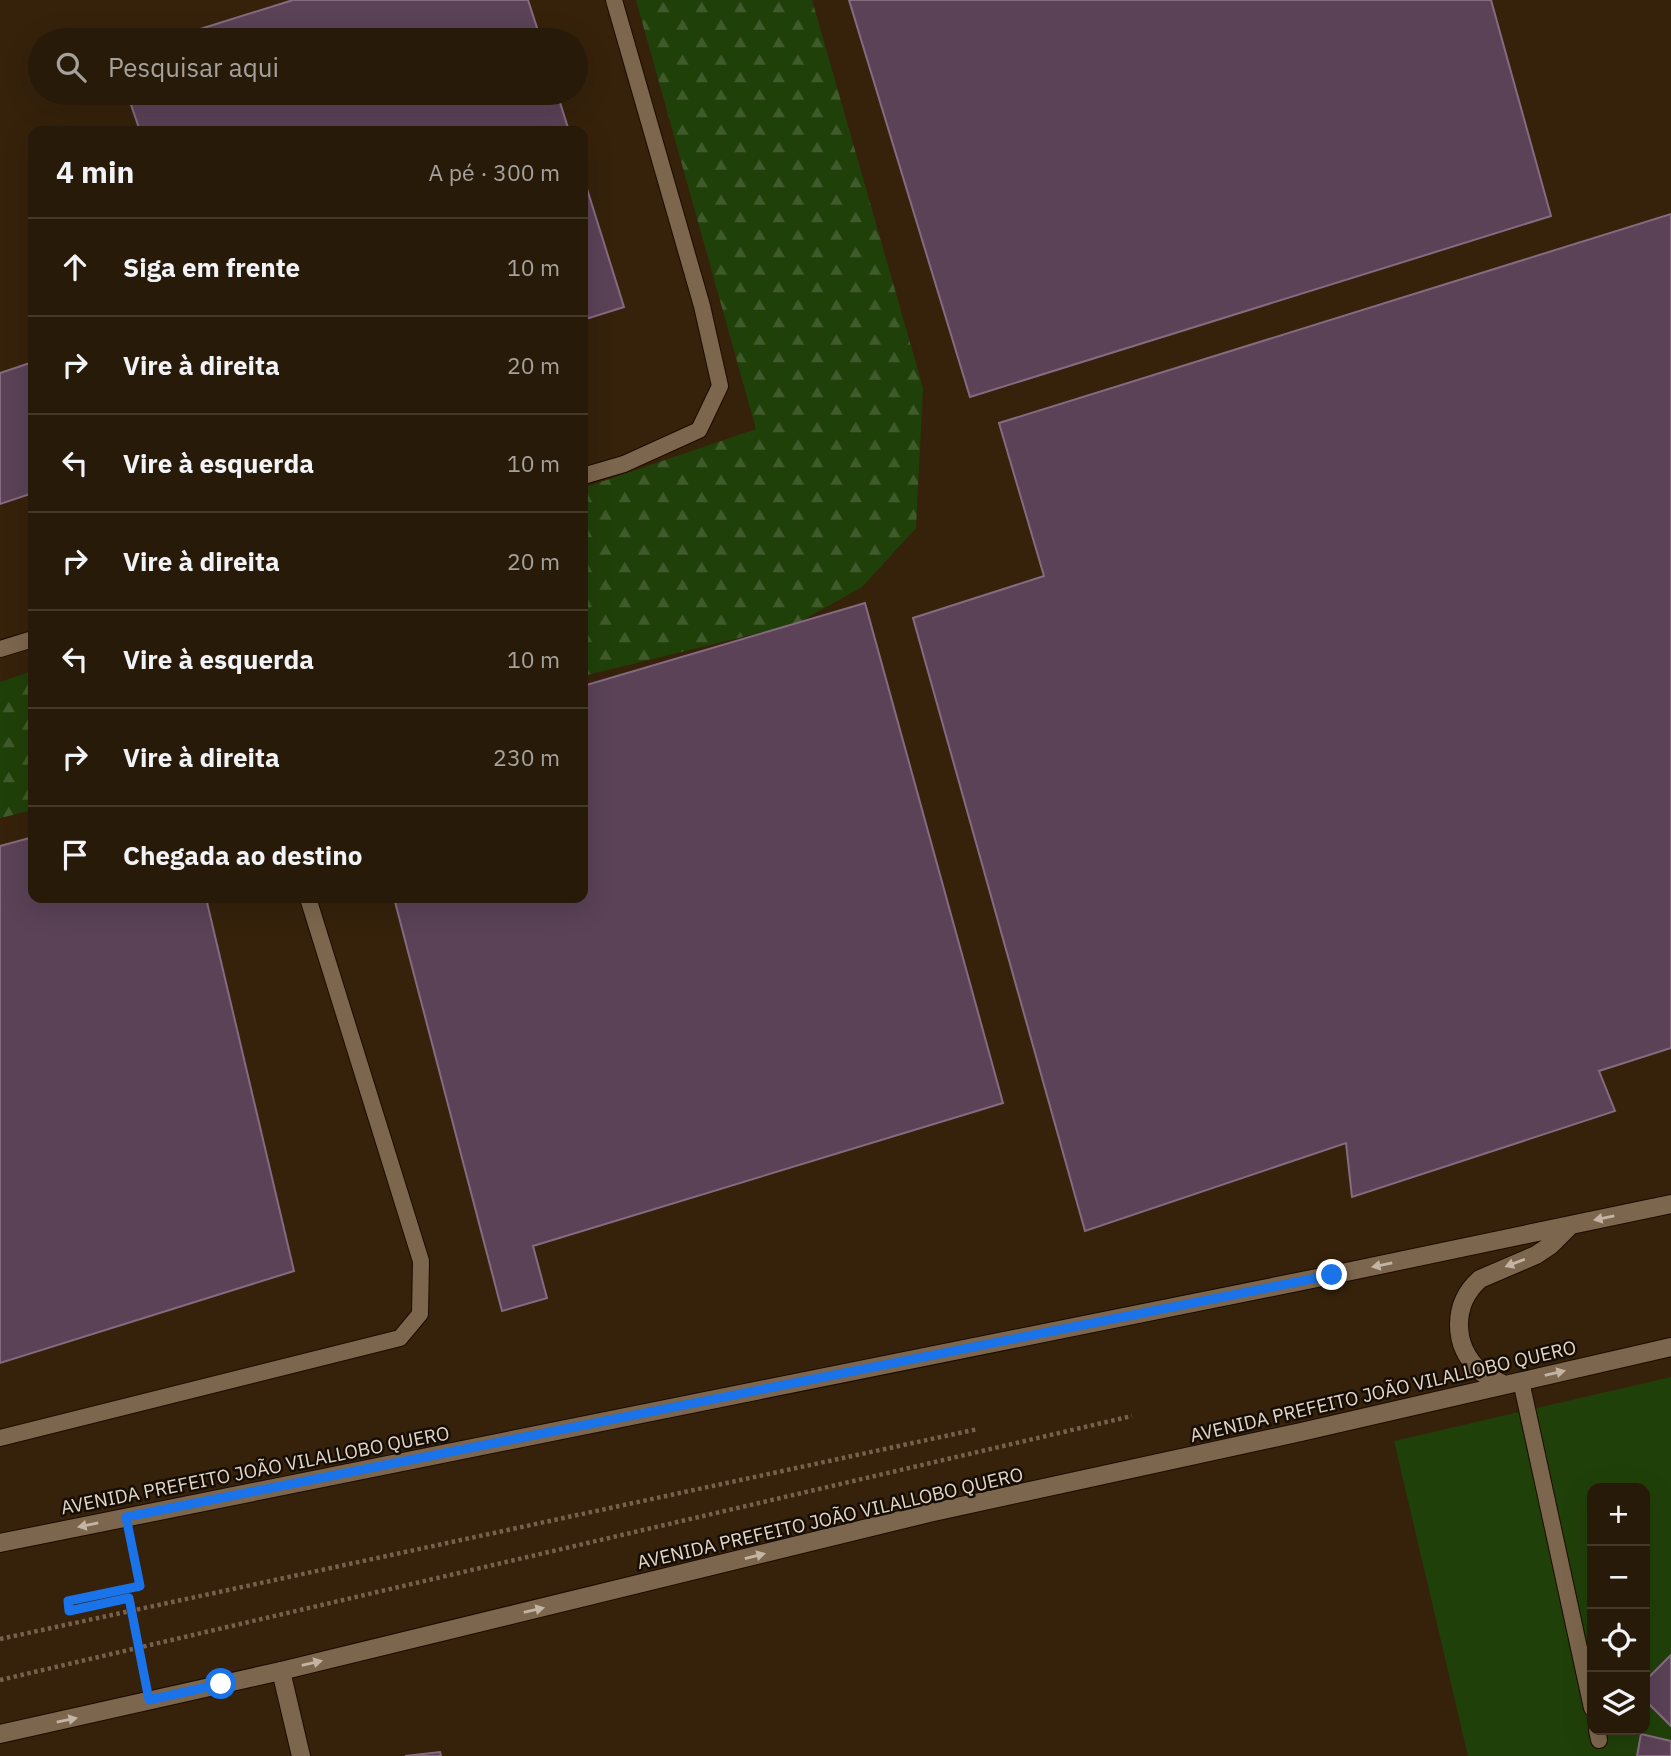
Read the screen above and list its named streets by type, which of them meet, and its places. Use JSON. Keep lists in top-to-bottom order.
{
  "streets": {
    "main road": ["AVENIDA PREFEITO JOÃO VILALLOBO QUERO"]
  },
  "page": {
    "search": "Pesquisar aqui",
    "heading": ["4 min", "A pé · 300 m"],
    "list": [
      ["Siga em frente", "10 m"],
      ["Vire à direita", "20 m"],
      ["Vire à esquerda", "10 m"],
      ["Vire à direita", "20 m"],
      ["Vire à esquerda", "10 m"],
      ["Vire à direita", "230 m"],
      "Chegada ao destino"
    ],
    "map_buttons": ["+", "−"]
  }
}
